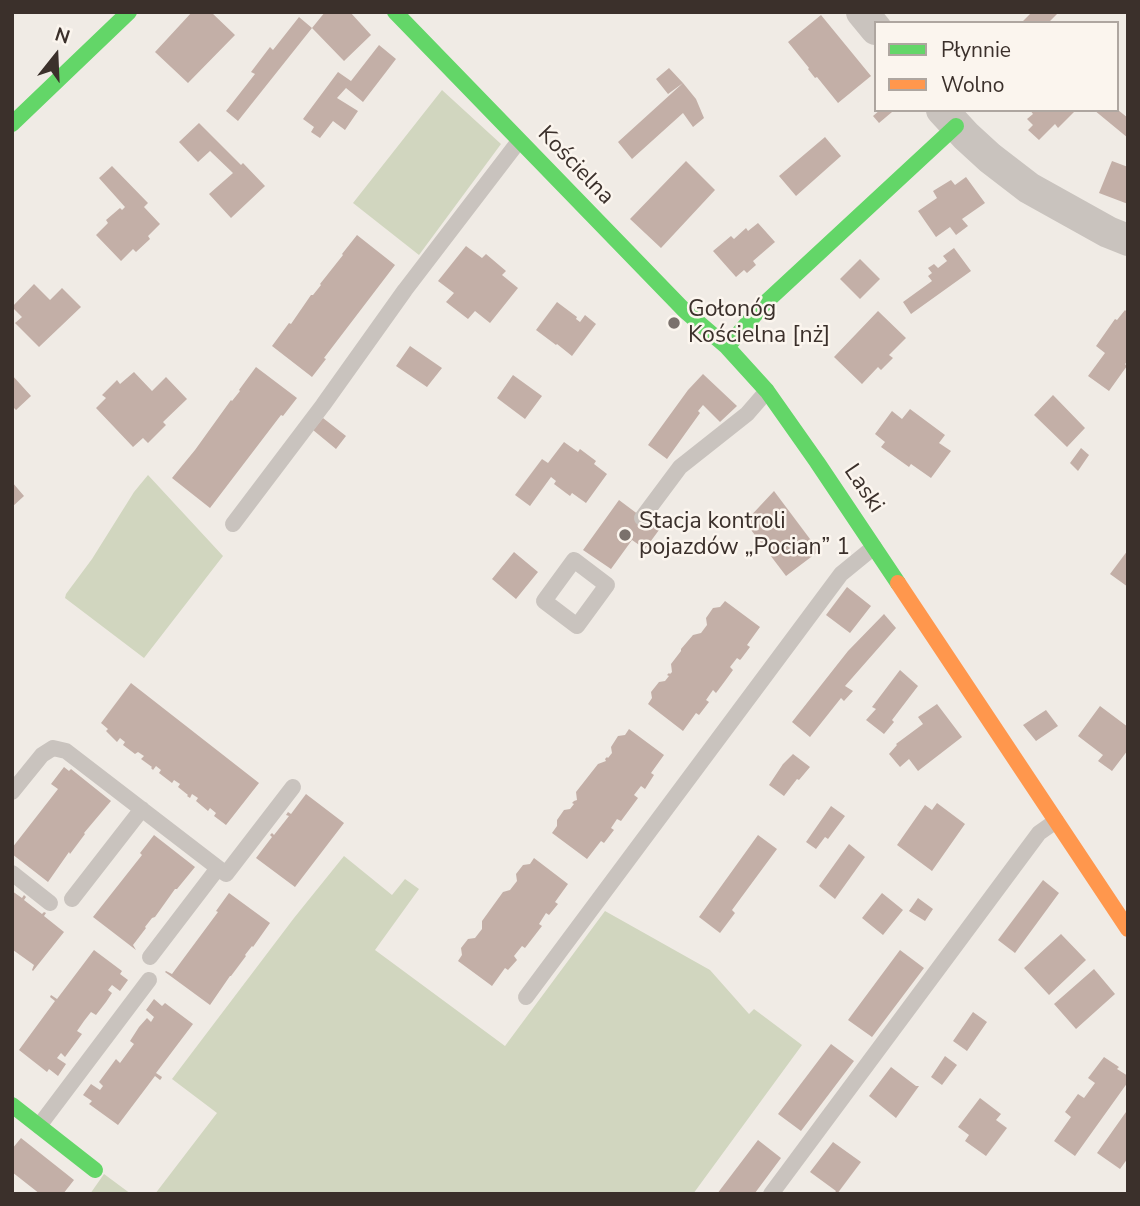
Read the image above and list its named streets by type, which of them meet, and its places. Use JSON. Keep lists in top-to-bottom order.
{
  "streets": {
    "street": ["Kościelna", "Laski"]
  },
  "crossings": [
    ["Kościelna", "Laski"]
  ],
  "places": ["Gołonóg Kościelna [nż]", "Stacja kontroli pojazdów „Pocian” 1"],
  "legend": ["Płynnie", "Wolno"],
  "north": "top"
}
